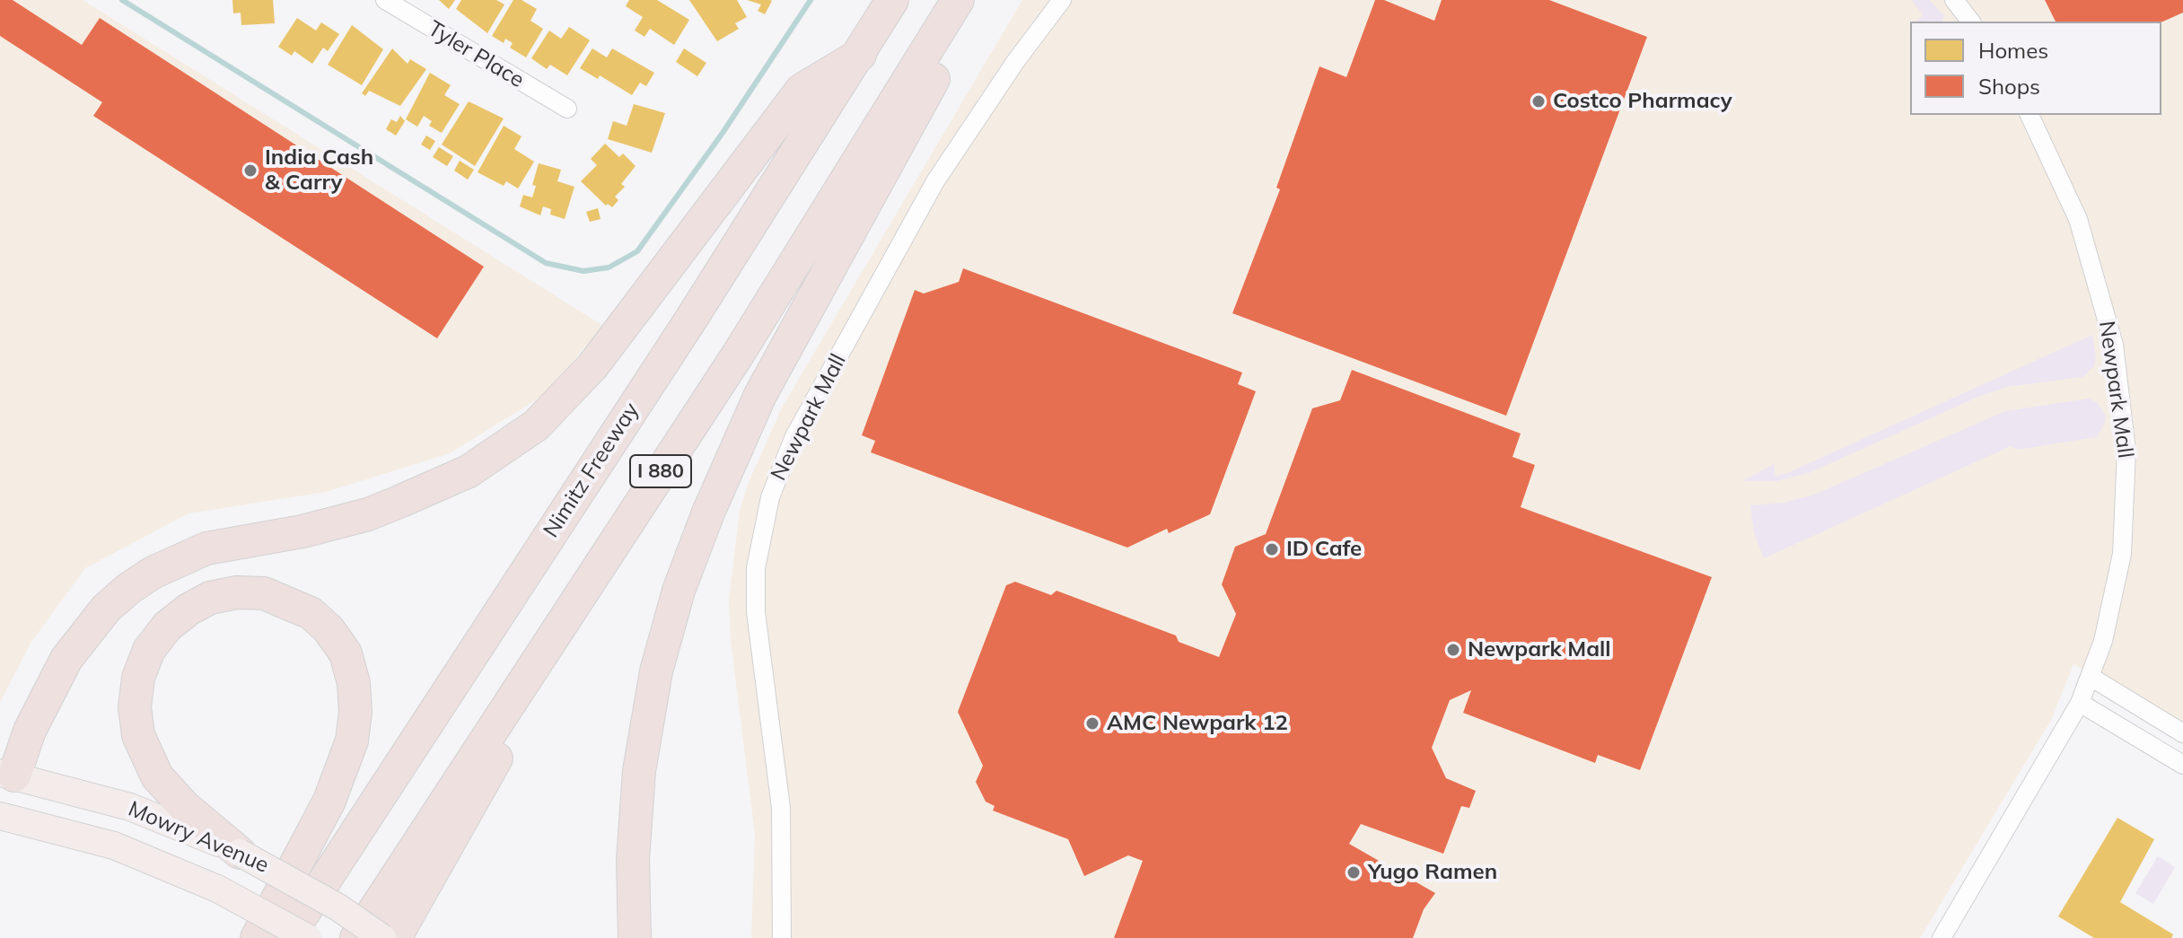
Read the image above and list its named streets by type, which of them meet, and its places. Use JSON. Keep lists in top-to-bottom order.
{
  "streets": {
    "highway": ["Nimitz Freeway", "I 880"],
    "main road": ["Mowry Avenue"],
    "street": ["Tyler Place", "Newpark Mall"]
  },
  "places": [
    "Costco Pharmacy",
    "India Cash & Carry",
    "ID Cafe",
    "Newpark Mall",
    "AMC Newpark 12",
    "Yugo Ramen"
  ],
  "legend": ["Homes", "Shops"]
}
